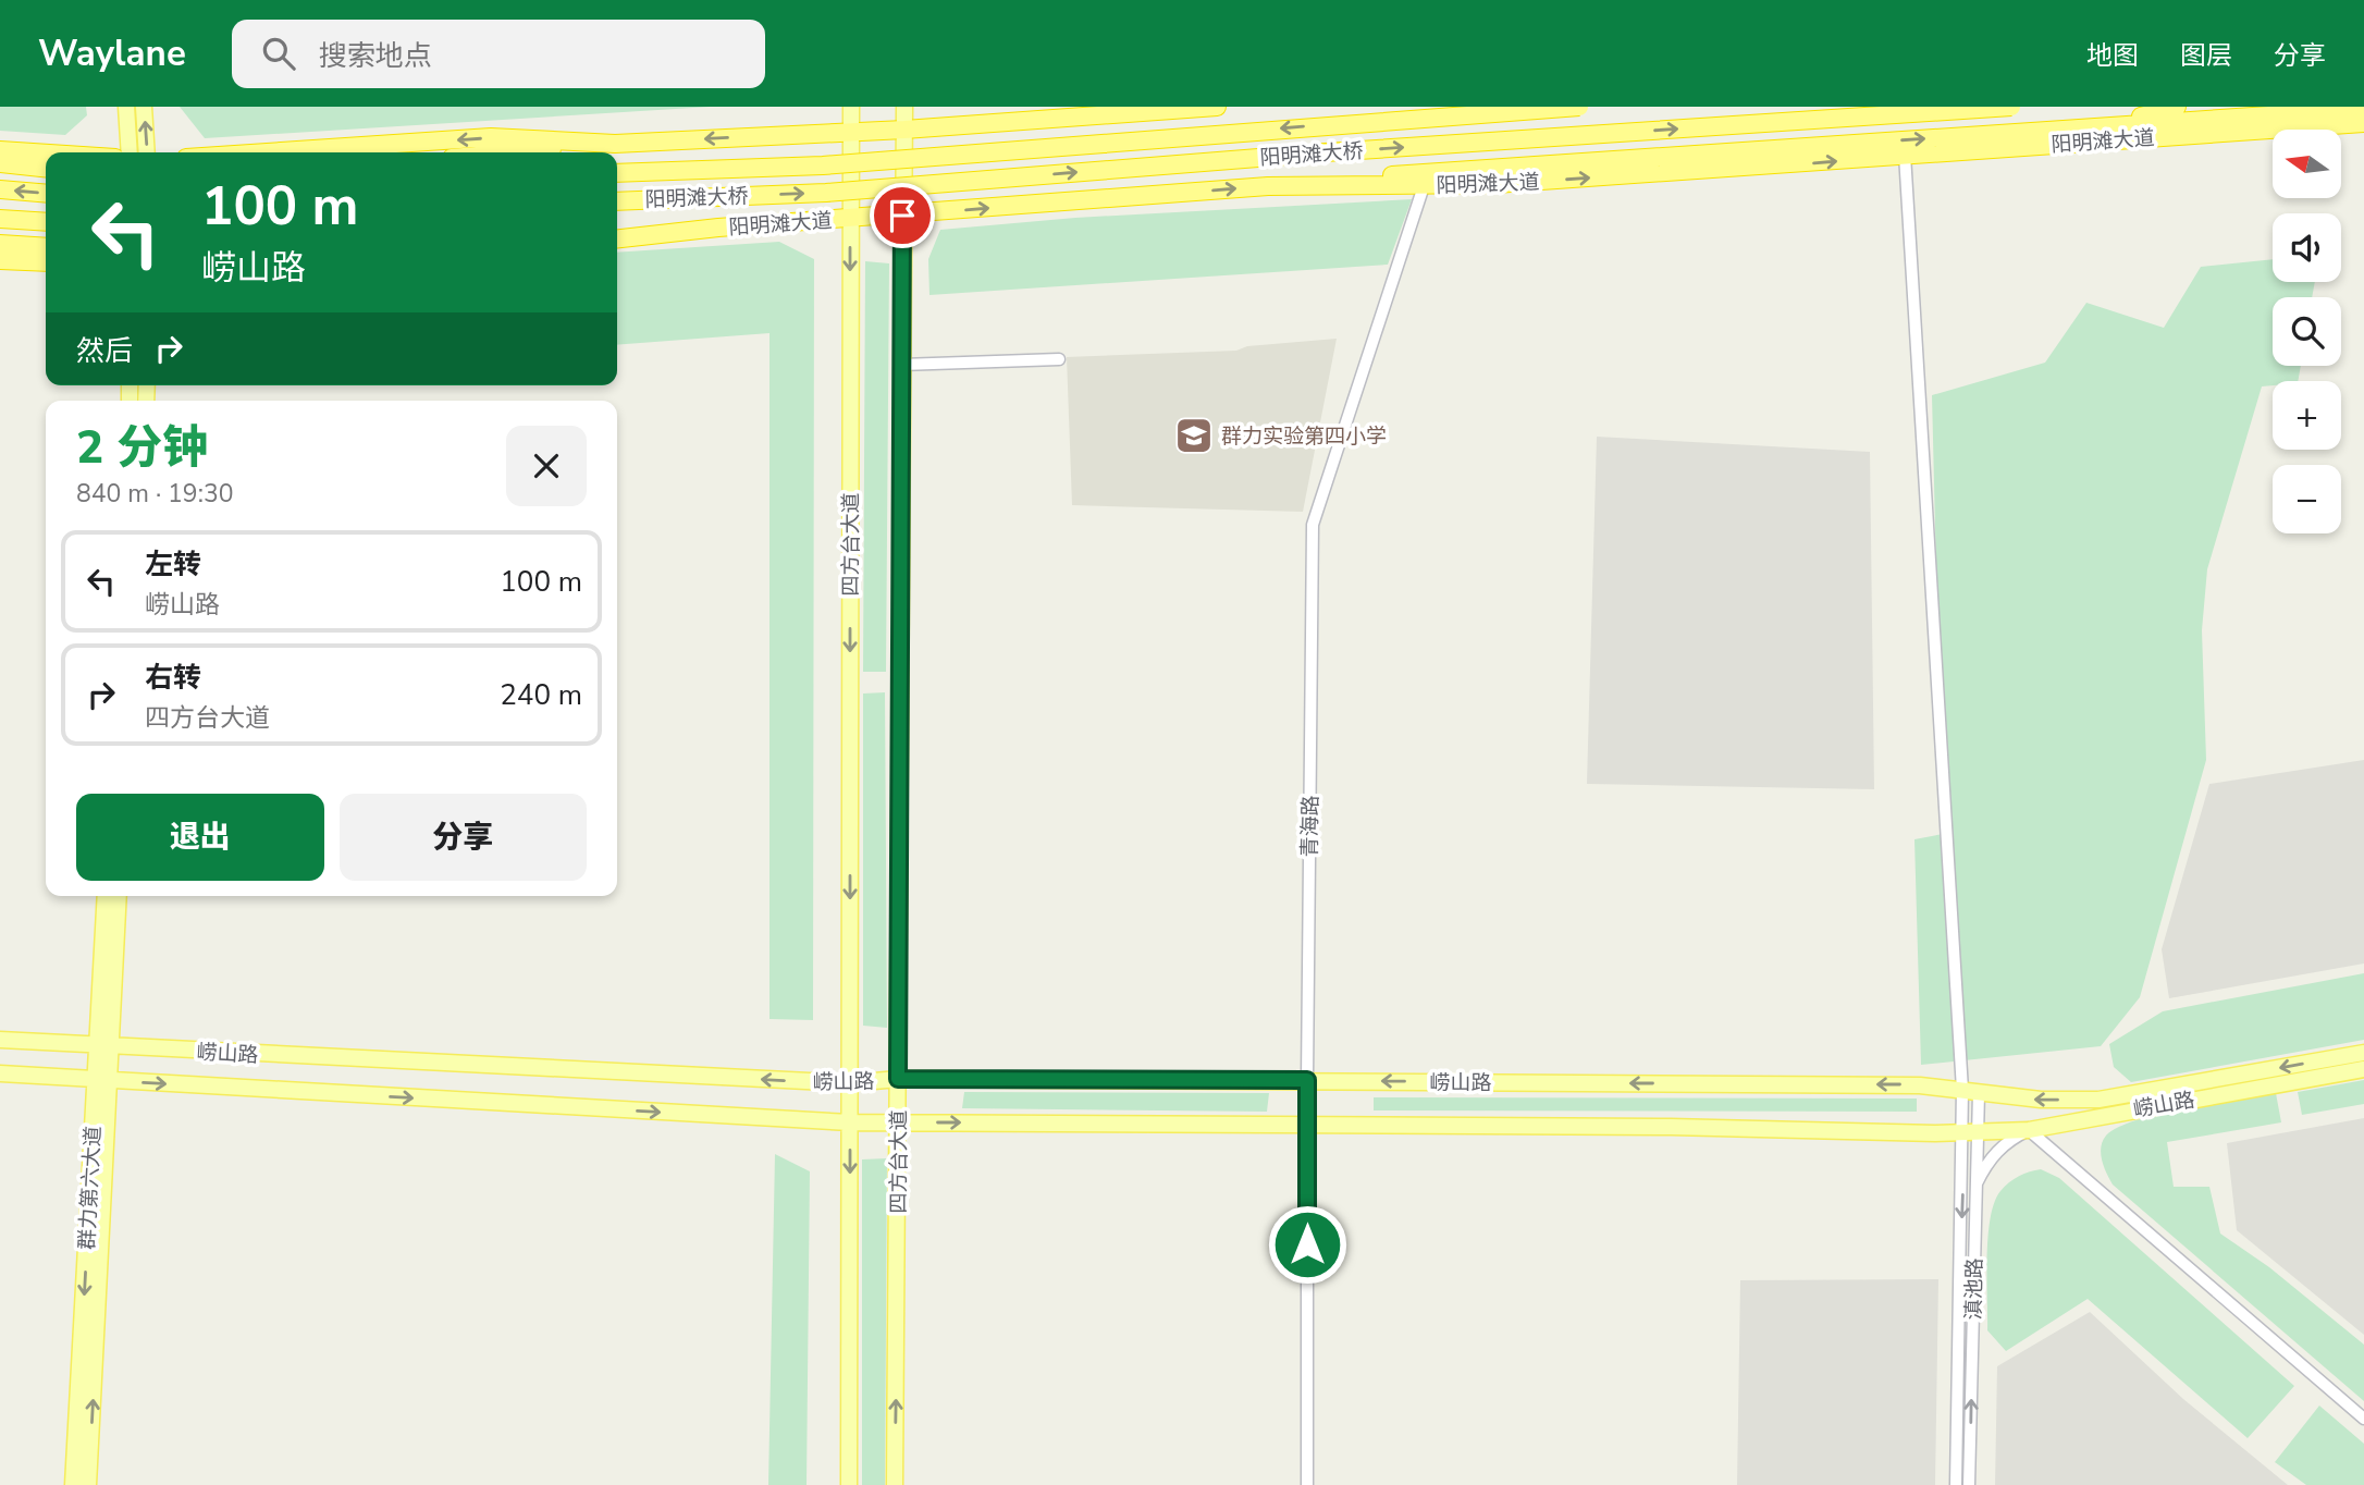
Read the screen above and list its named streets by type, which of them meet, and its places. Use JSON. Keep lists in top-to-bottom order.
{
  "streets": {
    "highway": ["阳明滩大道", "阳明滩大桥"],
    "main road": ["四方台大道", "崂山路", "群力第六大道"],
    "street": ["青海路", "滇池路"]
  },
  "crossings": [
    ["阳明滩大道", "四方台大道"],
    ["阳明滩大道", "青海路"],
    ["阳明滩大道", "滇池路"],
    ["四方台大道", "崂山路"],
    ["青海路", "崂山路"],
    ["崂山路", "群力第六大道"],
    ["崂山路", "滇池路"]
  ],
  "places": {
    "school or university": ["群力实验第四小学"]
  },
  "north": "left",
  "page": {
    "header": "Waylane",
    "search": "搜索地点",
    "nav": ["地图", "图层", "分享"],
    "map_buttons": ["+", "−"],
    "turn": ["100 m", "崂山路"],
    "then": "然后",
    "heading": ["2 分钟", "840 m · 19:30"],
    "list": [
      {
        "name": "左转",
        "note": "崂山路",
        "value": "100 m"
      },
      {
        "name": "右转",
        "note": "四方台大道",
        "value": "240 m"
      }
    ],
    "buttons": ["退出", "分享"]
  }
}
